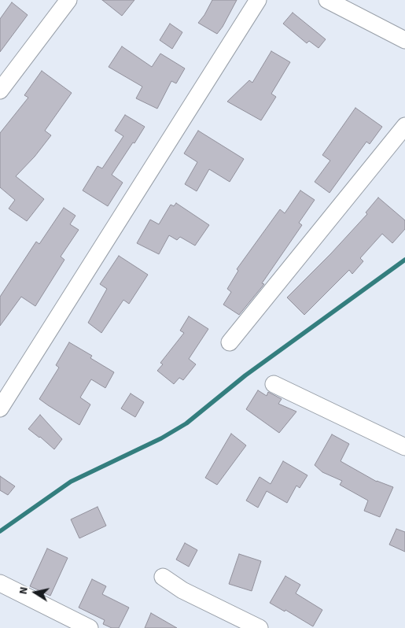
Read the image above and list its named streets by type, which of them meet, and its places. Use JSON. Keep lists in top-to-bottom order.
{
  "north": "left"
}
